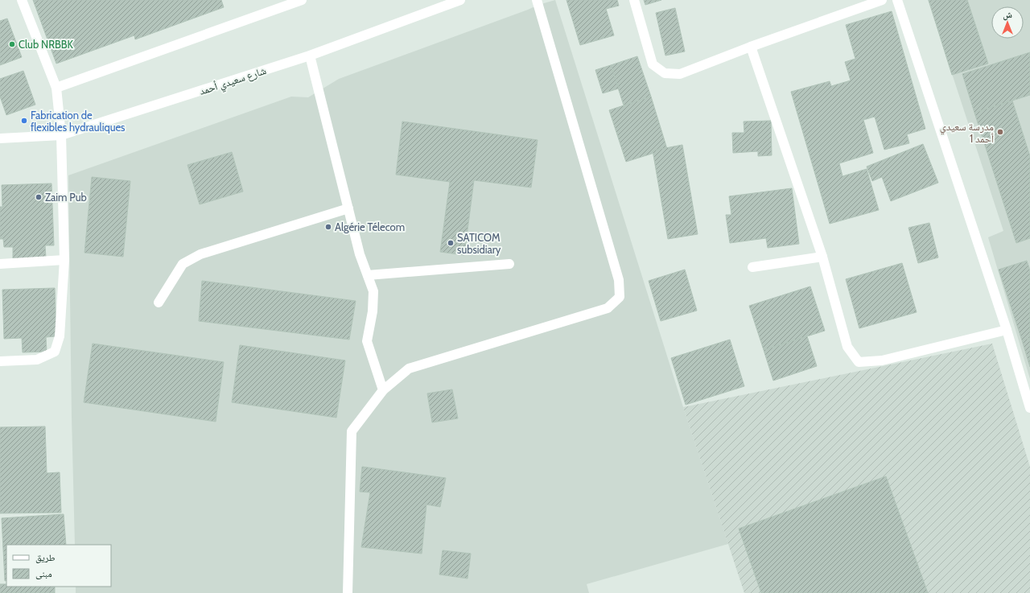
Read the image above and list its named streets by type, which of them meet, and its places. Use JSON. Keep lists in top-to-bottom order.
{
  "streets": {
    "street": ["شارع سعيدي أحمد"]
  },
  "places": [
    "Club NRBBK",
    "Fabrication de flexibles hydrauliques",
    "مدرسة سعيدي أحمد 1",
    "Zaim Pub",
    "Algérie Télecom",
    "SATICOM subsidiary"
  ],
  "legend": ["طريق", "مبنى"],
  "north": "top"
}
